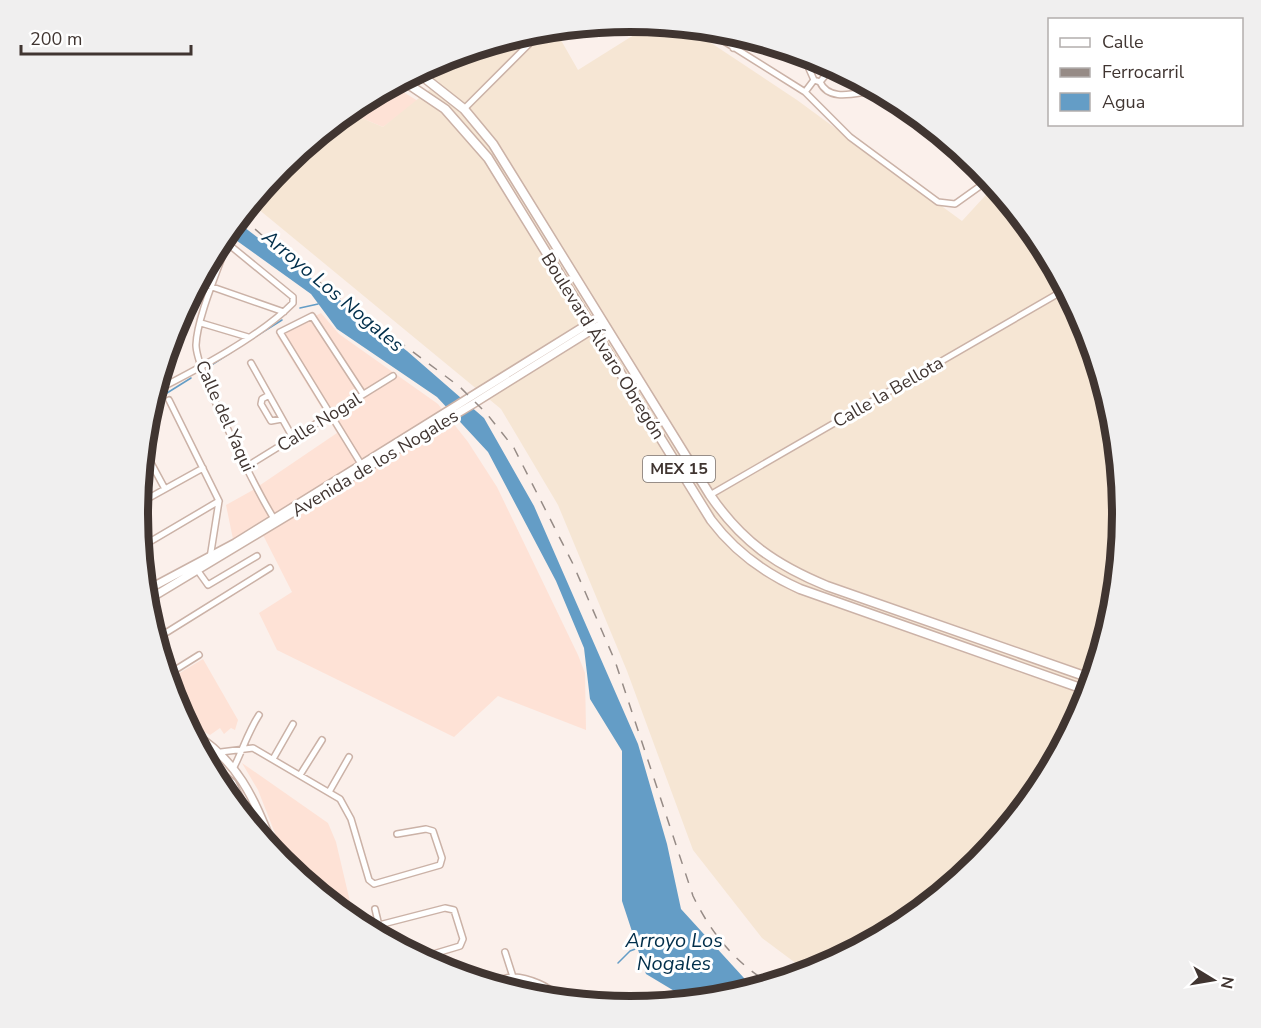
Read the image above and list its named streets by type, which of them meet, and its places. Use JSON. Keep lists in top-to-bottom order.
{
  "streets": {
    "highway": ["Boulevard Álvaro Obregón", "MEX 15"],
    "main road": ["Avenida de los Nogales"],
    "street": ["Calle la Bellota", "Calle del Yaqui", "Calle Nogal"]
  },
  "crossings": [
    ["Boulevard Álvaro Obregón", "Calle la Bellota"],
    ["Boulevard Álvaro Obregón", "Avenida de los Nogales"],
    ["Calle del Yaqui", "Calle Nogal"],
    ["Calle del Yaqui", "Avenida de los Nogales"]
  ],
  "water": ["Arroyo Los Nogales"],
  "legend": ["Calle", "Ferrocarril", "Agua"],
  "scale_bar": "200 m",
  "north": "right"
}
